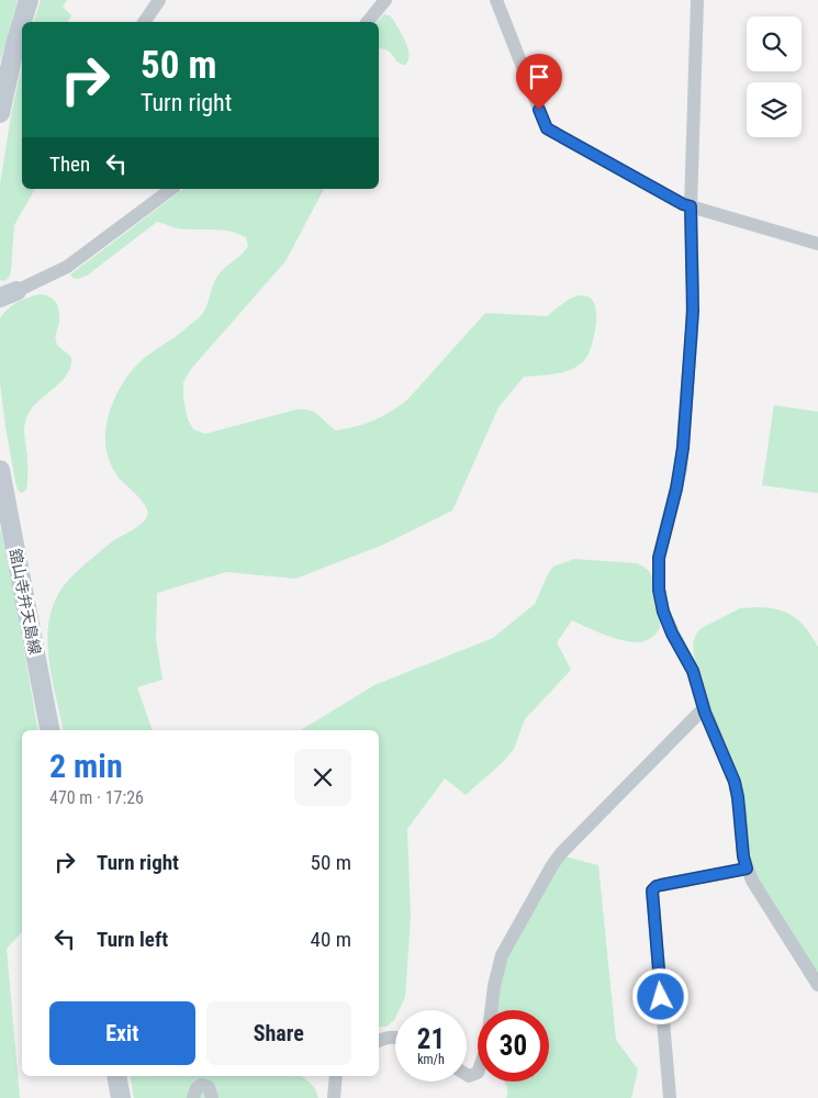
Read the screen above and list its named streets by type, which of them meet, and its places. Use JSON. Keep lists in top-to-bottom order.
{
  "streets": {
    "main road": ["舘山寺弁天島線"]
  },
  "page": {
    "turn": ["50 m", "Turn right"],
    "then": "Then",
    "heading": ["2 min", "470 m · 17:26"],
    "list": [
      {
        "name": "Turn right",
        "value": "50 m"
      },
      {
        "name": "Turn left",
        "value": "40 m"
      }
    ],
    "buttons": ["Exit", "Share"],
    "speed": "21 km/h",
    "limit": "30"
  }
}
